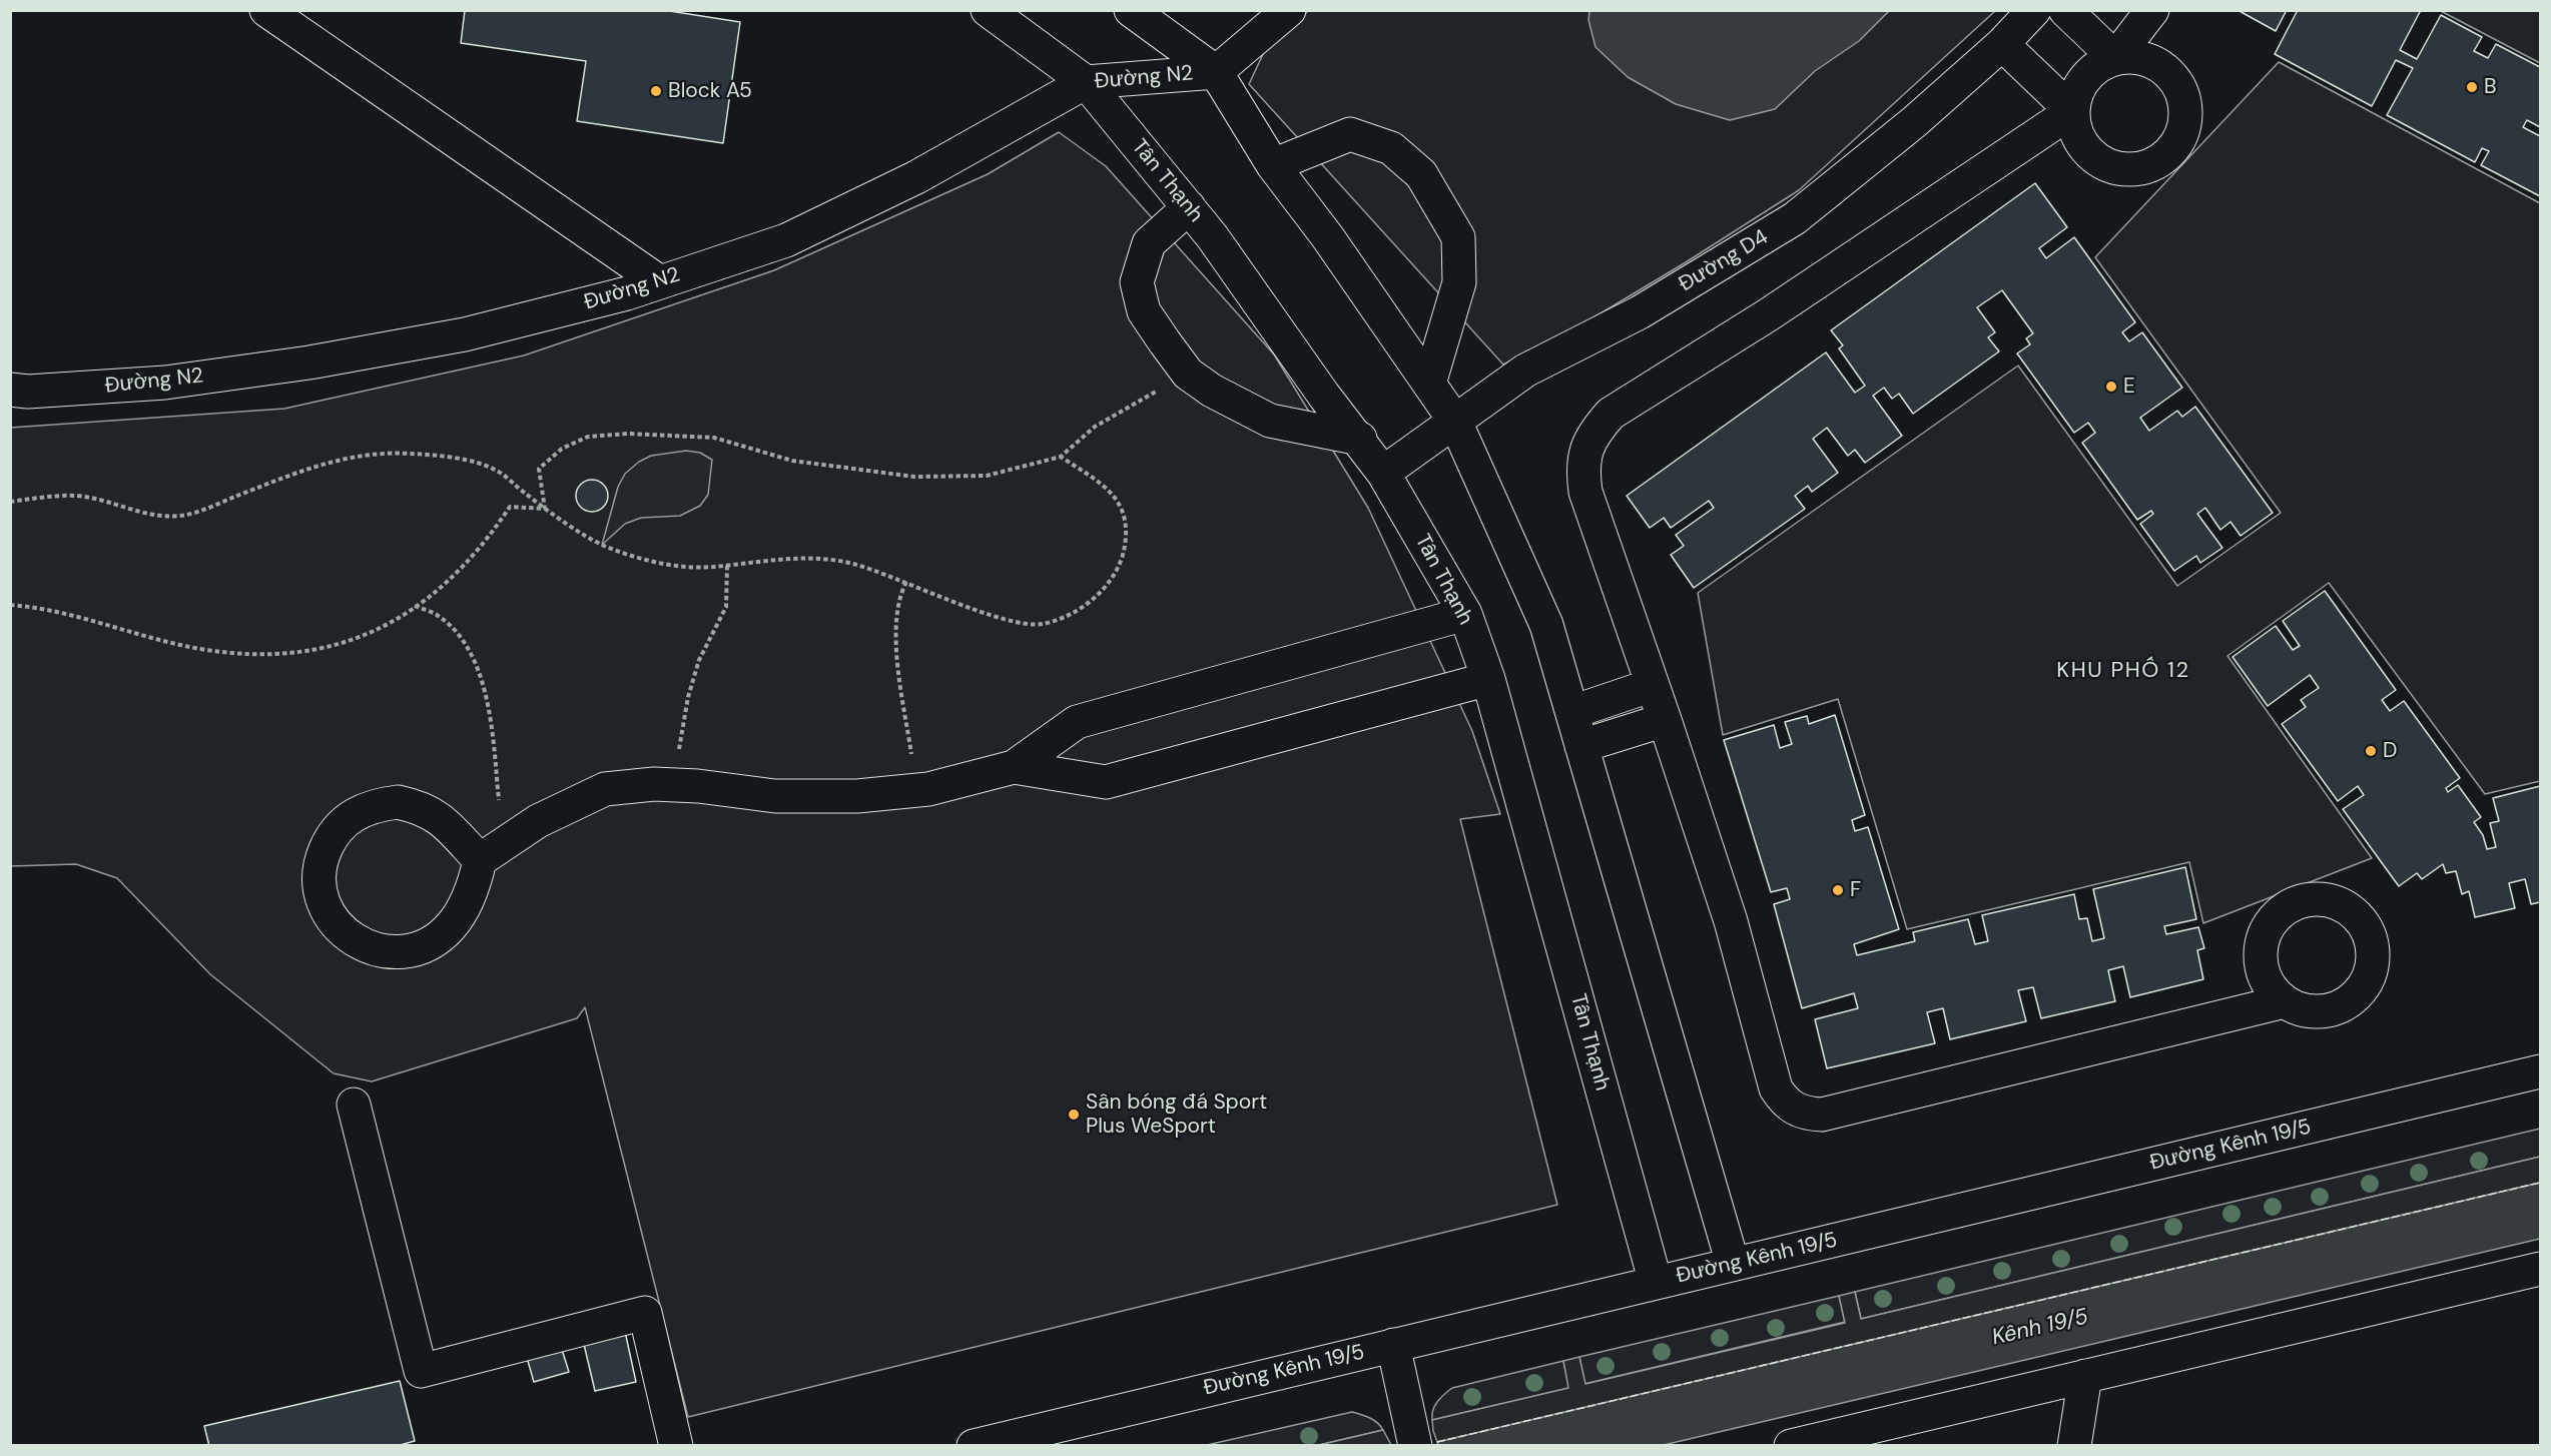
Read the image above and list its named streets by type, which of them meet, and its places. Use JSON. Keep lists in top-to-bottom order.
{
  "streets": {
    "street": [
      "Đường N2",
      "Tân Thạnh",
      "Đường D4",
      "Đường Kênh 19/5"
    ]
  },
  "crossings": [
    ["Đường N2", "Tân Thạnh"],
    ["Tân Thạnh", "Đường D4"],
    ["Tân Thạnh", "Đường Kênh 19/5"]
  ],
  "districts": ["KHU PHỐ 12"],
  "water": ["Kênh 19/5"],
  "places": [
    "B",
    "Block A5",
    "E",
    "D",
    "F",
    "Sân bóng đá Sport Plus WeSport"
  ]
}
